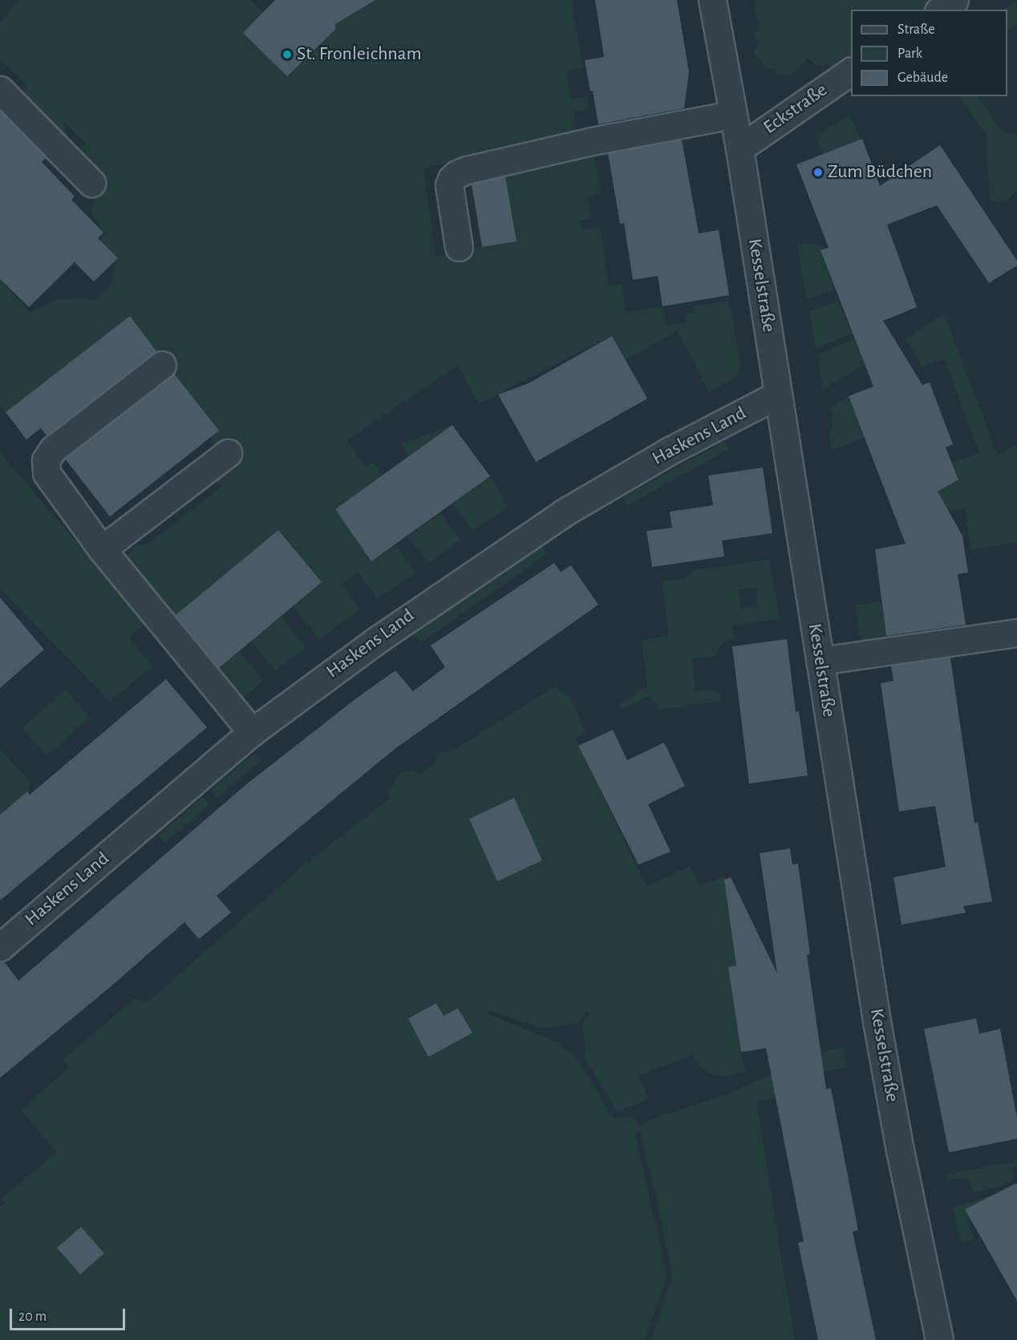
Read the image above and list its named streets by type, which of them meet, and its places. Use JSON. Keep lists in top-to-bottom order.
{
  "streets": {
    "street": ["Eckstraße", "Kesselstraße", "Haskens Land"]
  },
  "crossings": [
    ["Eckstraße", "Kesselstraße"],
    ["Kesselstraße", "Haskens Land"]
  ],
  "places": ["St. Fronleichnam", "Zum Büdchen"],
  "legend": ["Straße", "Park", "Gebäude"],
  "scale_bar": "20 m"
}
